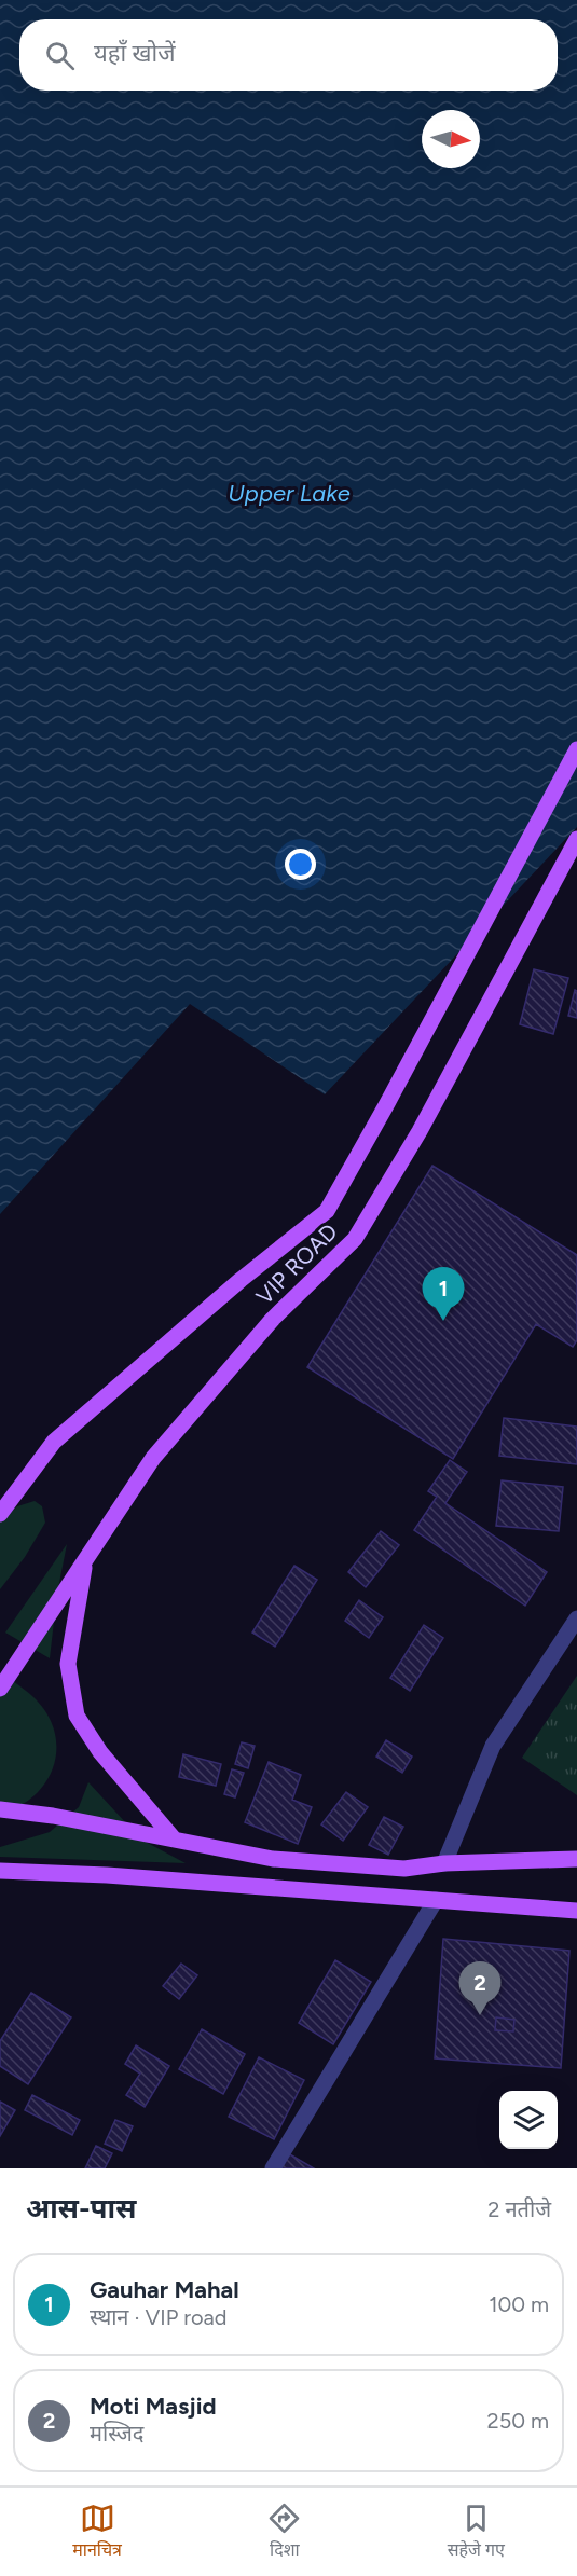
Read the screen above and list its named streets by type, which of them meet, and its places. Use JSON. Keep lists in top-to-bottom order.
{
  "streets": {
    "main road": ["VIP ROAD"]
  },
  "water": ["Upper Lake"],
  "north": "right",
  "page": {
    "search": "यहाँ खोजें",
    "pins": ["1", "2"],
    "heading": ["आस-पास", "2 नतीजे"],
    "list": [
      {
        "mark": "1",
        "name": "Gauhar Mahal",
        "note": "स्थान · VIP road",
        "value": "100 m"
      },
      {
        "mark": "2",
        "name": "Moti Masjid",
        "note": "मस्जिद",
        "value": "250 m"
      }
    ],
    "nav": ["मानचित्र", "दिशा", "सहेजे गए"]
  }
}
